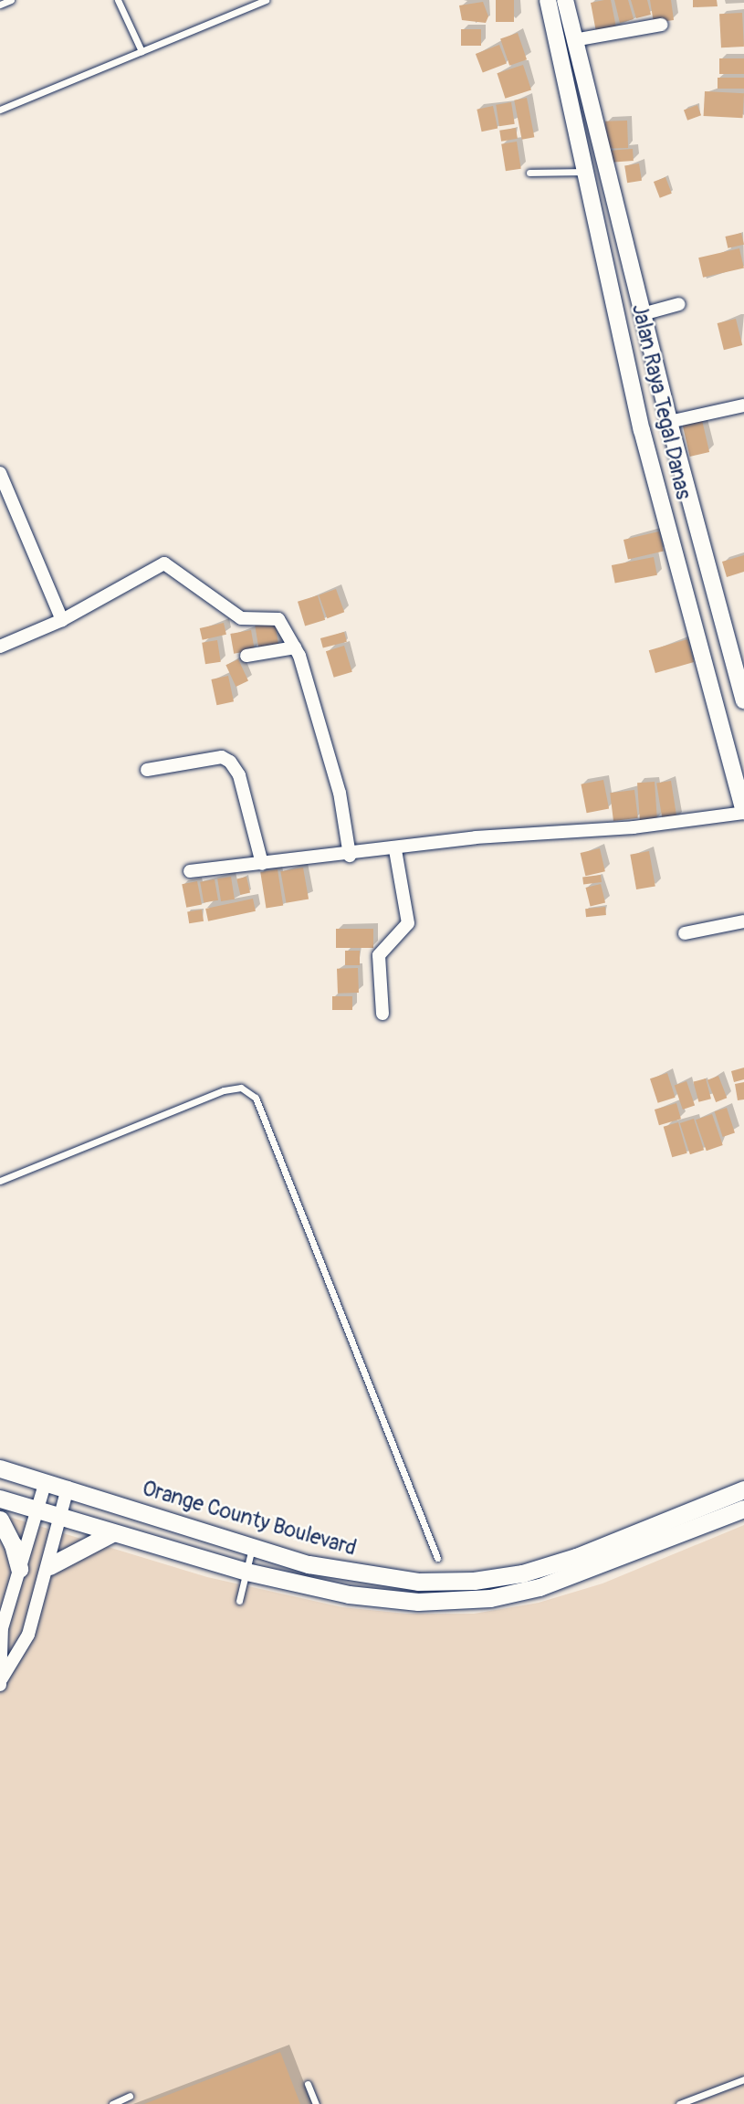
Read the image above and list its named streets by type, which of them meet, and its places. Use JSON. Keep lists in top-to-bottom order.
{
  "streets": {
    "main road": ["Orange County Boulevard"],
    "street": ["Jalan Raya Tegal Danas"]
  }
}
